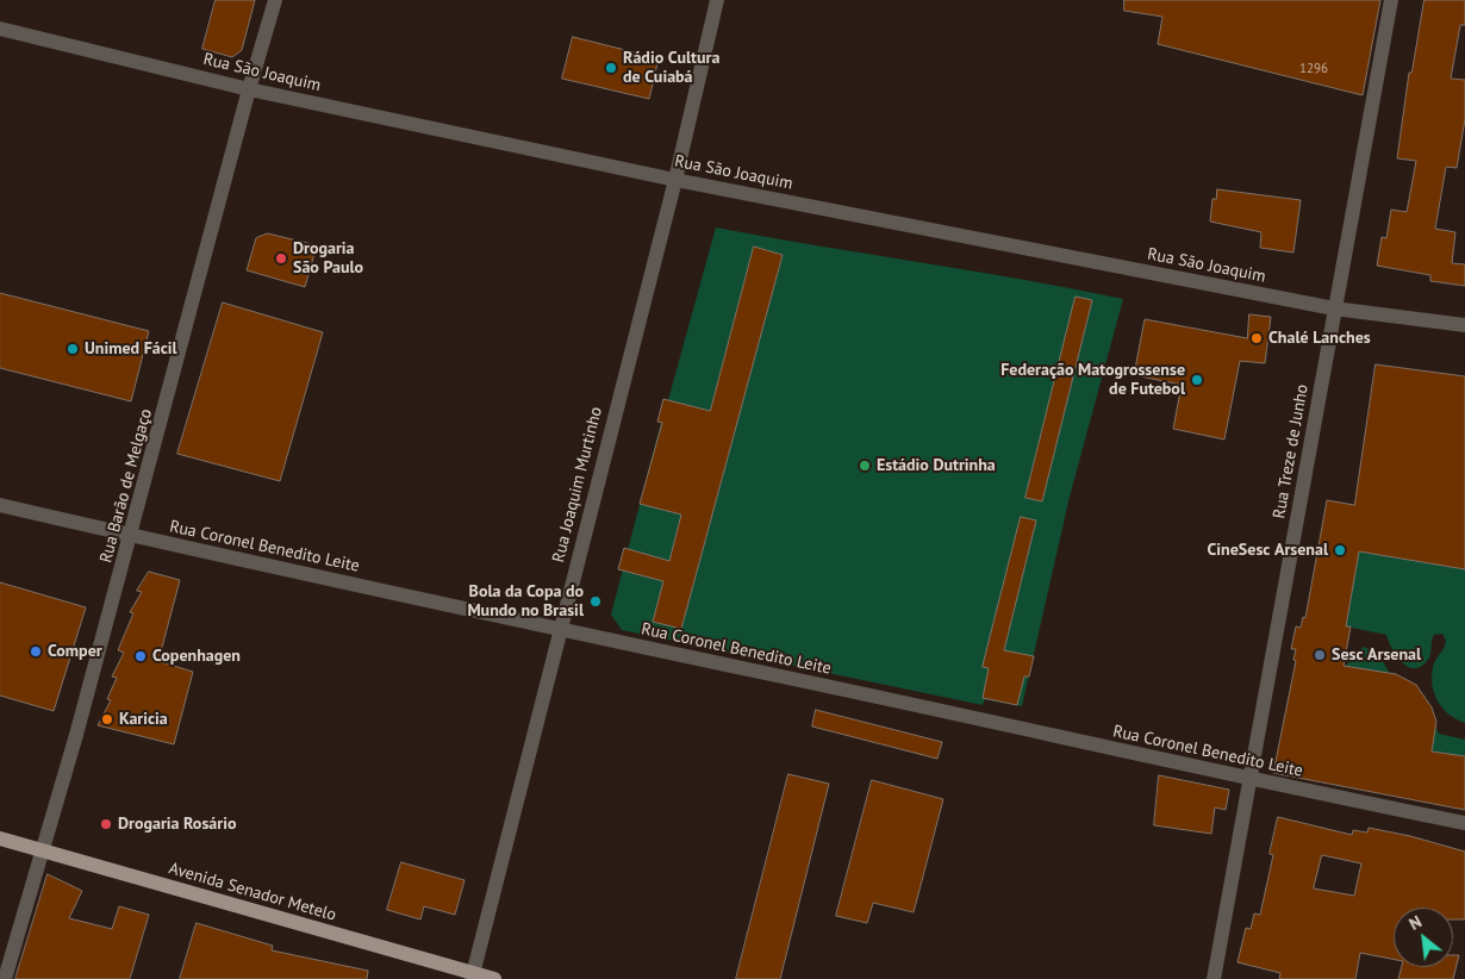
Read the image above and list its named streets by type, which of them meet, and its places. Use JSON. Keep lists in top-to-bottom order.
{
  "streets": {
    "main road": ["Avenida Senador Metelo"],
    "street": [
      "Rua São Joaquim",
      "Rua Treze de Junho",
      "Rua Joaquim Murtinho",
      "Rua Barão de Melgaço",
      "Rua Coronel Benedito Leite"
    ]
  },
  "crossings": [
    ["Rua São Joaquim", "Rua Treze de Junho"],
    ["Rua São Joaquim", "Rua Joaquim Murtinho"],
    ["Rua São Joaquim", "Rua Barão de Melgaço"],
    ["Rua Treze de Junho", "Rua Coronel Benedito Leite"],
    ["Rua Joaquim Murtinho", "Rua Coronel Benedito Leite"],
    ["Rua Joaquim Murtinho", "Avenida Senador Metelo"],
    ["Rua Barão de Melgaço", "Rua Coronel Benedito Leite"],
    ["Rua Barão de Melgaço", "Avenida Senador Metelo"]
  ],
  "places": [
    "Rádio Cultura de Cuiabá",
    "Drogaria São Paulo",
    "Chalé Lanches",
    "Unimed Fácil",
    "Federação Matogrossense de Futebol",
    "Estádio Dutrinha",
    "CineSesc Arsenal",
    "Bola da Copa do Mundo no Brasil",
    "Comper",
    "Sesc Arsenal",
    "Copenhagen",
    "Karicia",
    "Drogaria Rosário"
  ],
  "house_numbers": ["1296"],
  "north": "top left"
}
